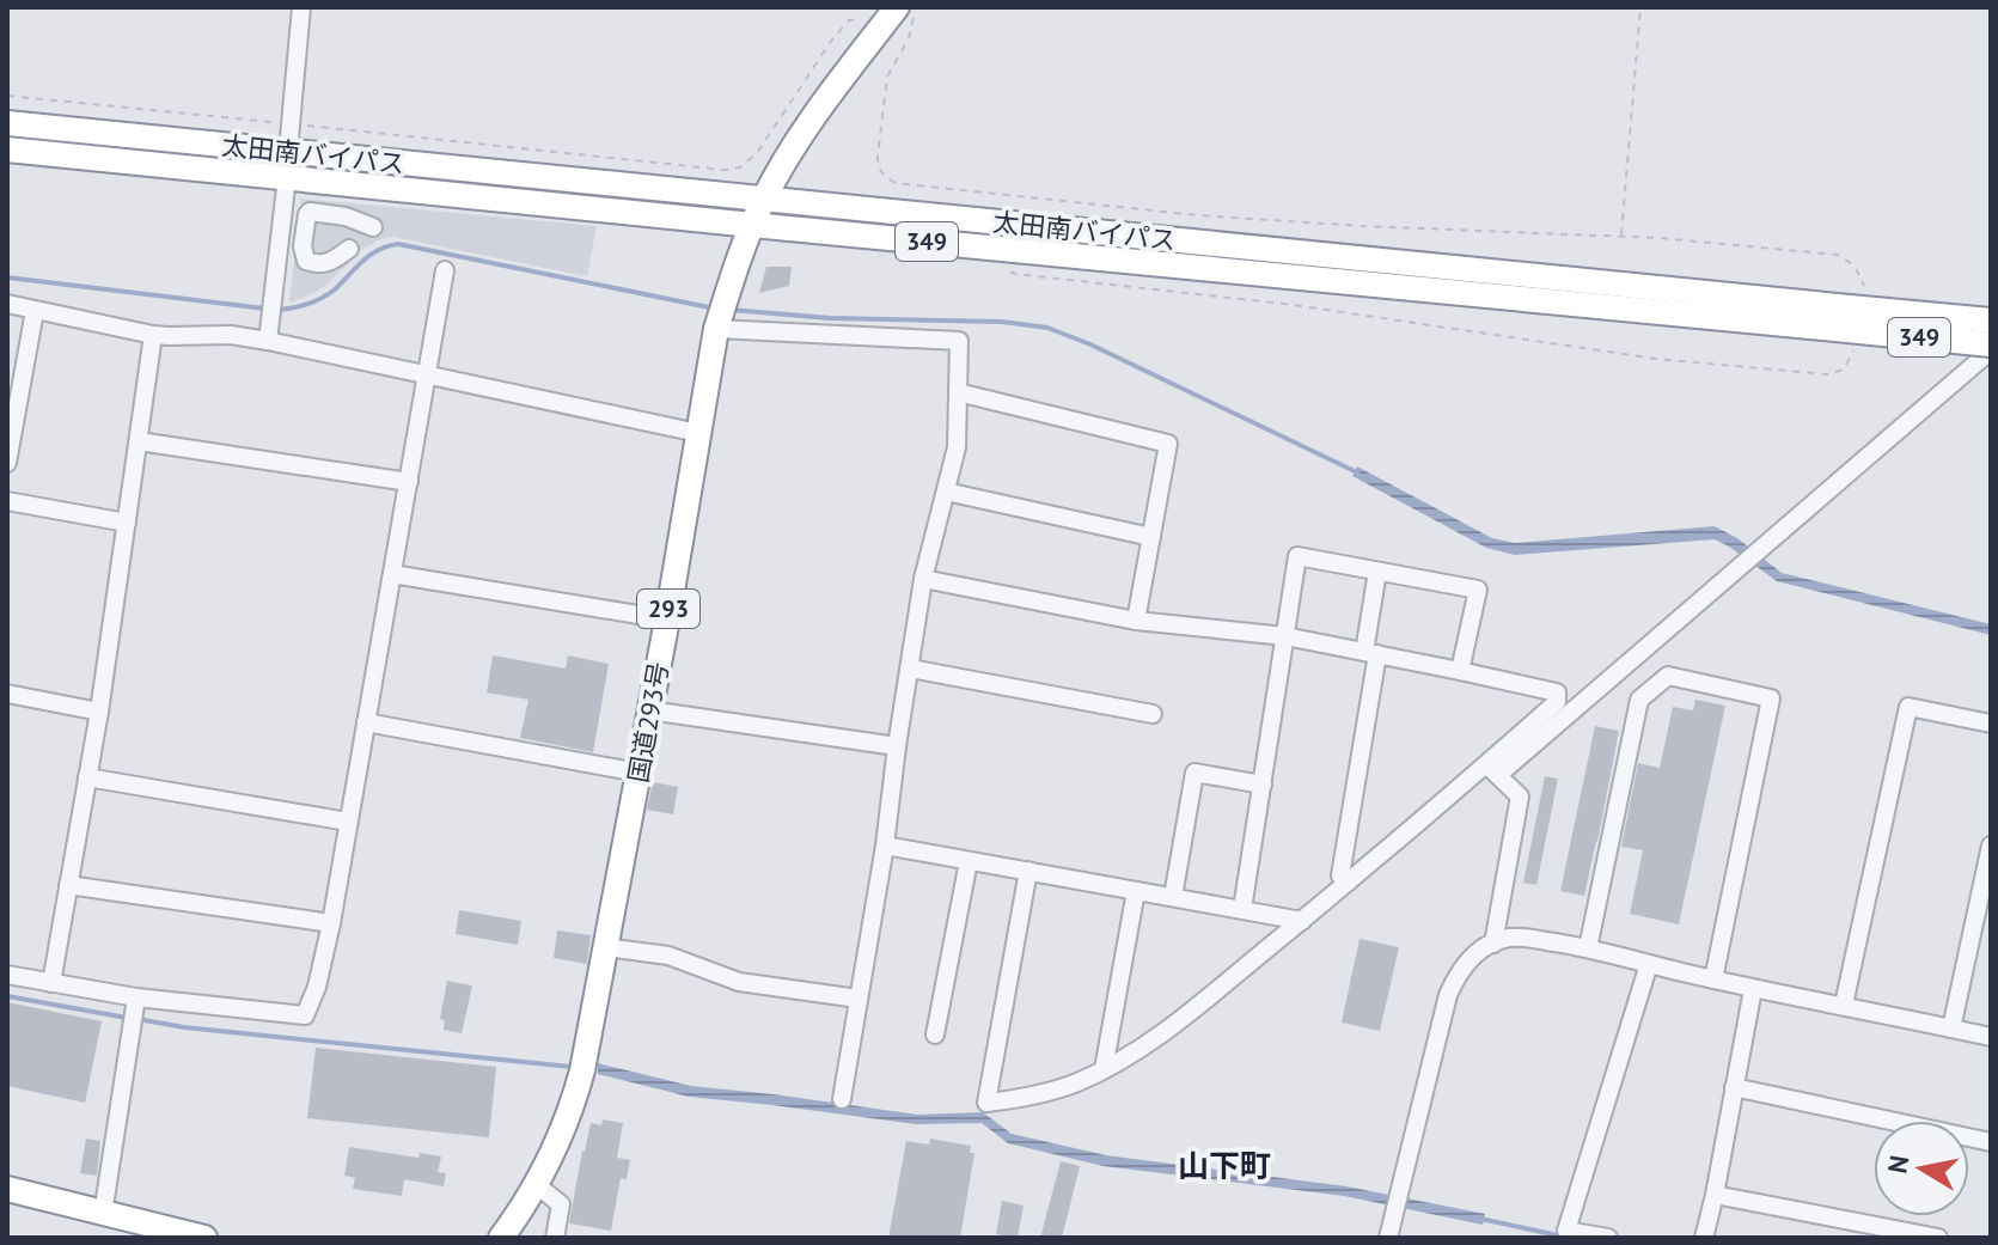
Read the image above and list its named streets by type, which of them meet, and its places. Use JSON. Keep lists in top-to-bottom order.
{
  "streets": {
    "highway": [
      "太田南バイパス",
      "349",
      "293",
      "国道293号"
    ]
  },
  "crossings": [
    ["太田南バイパス", "国道293号"]
  ],
  "districts": ["山下町"],
  "north": "left"
}
